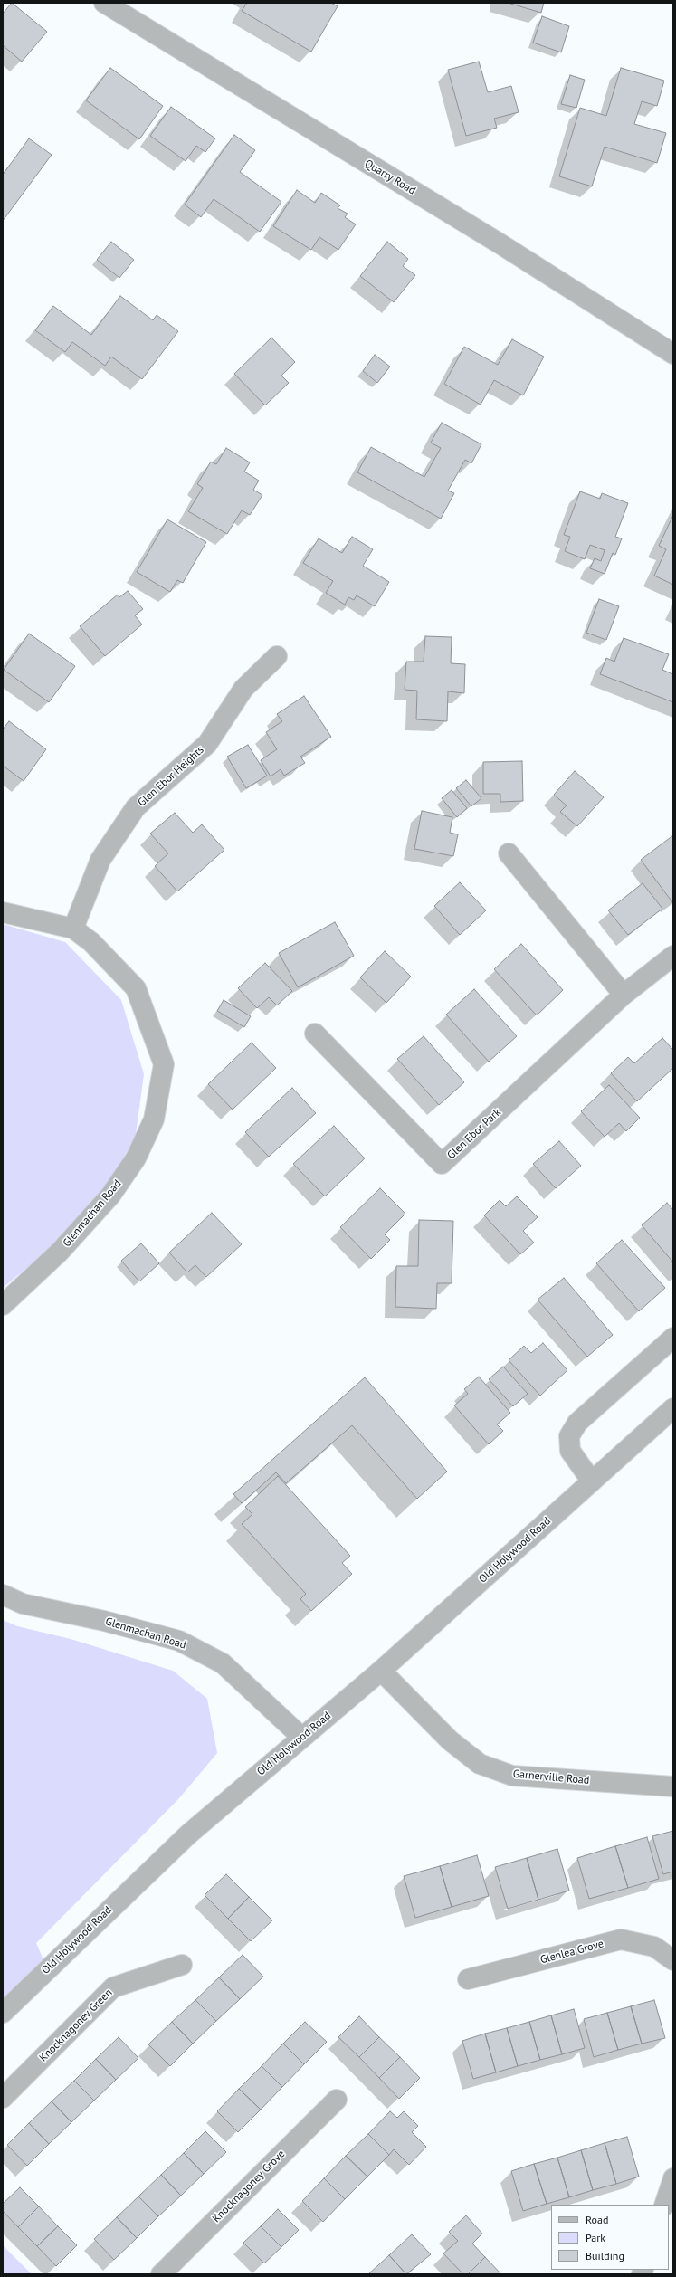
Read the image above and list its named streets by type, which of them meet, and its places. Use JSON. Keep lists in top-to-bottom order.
{
  "streets": {
    "street": [
      "Quarry Road",
      "Glen Ebor Heights",
      "Glen Ebor Park",
      "Glenmachan Road",
      "Old Holywood Road",
      "Garnerville Road",
      "Glenlea Grove",
      "Knocknagoney Green",
      "Knocknagoney Grove"
    ]
  },
  "crossings": [
    ["Glen Ebor Heights", "Glenmachan Road"],
    ["Glenmachan Road", "Old Holywood Road"],
    ["Old Holywood Road", "Garnerville Road"]
  ],
  "legend": ["Road", "Park", "Building"]
}
